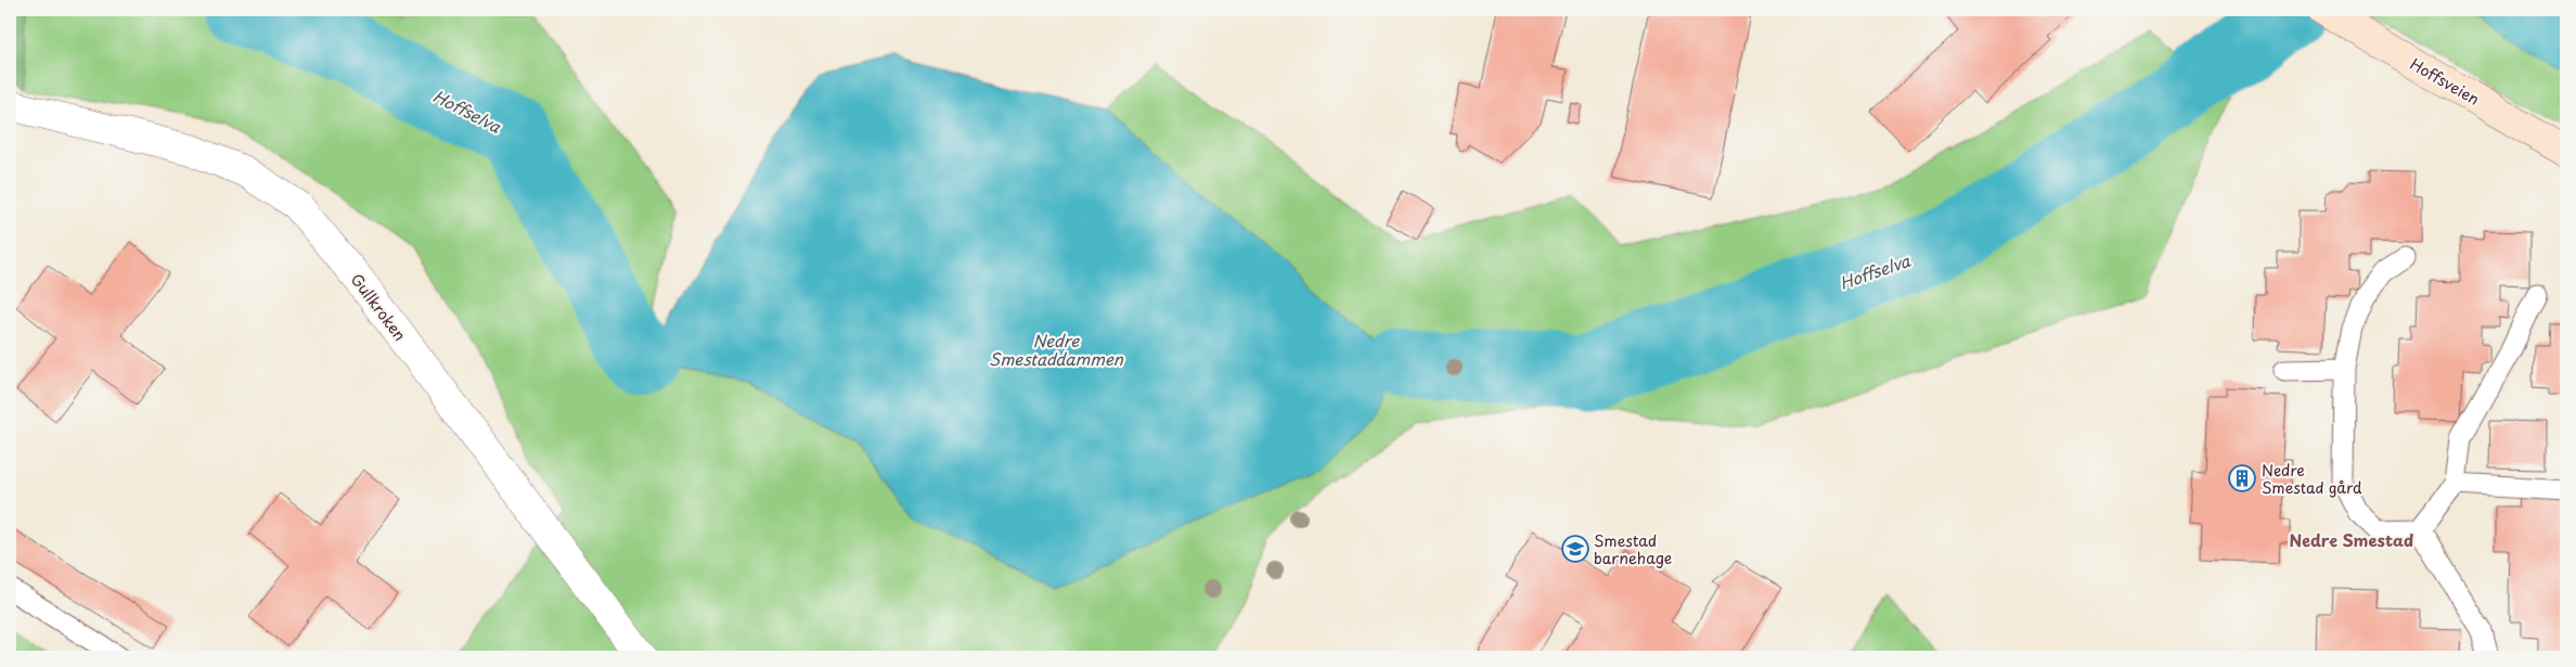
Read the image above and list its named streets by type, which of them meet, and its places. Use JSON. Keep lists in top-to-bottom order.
{
  "streets": {
    "street": ["Hoffsveien", "Gullkroken"]
  },
  "districts": ["Nedre Smestad"],
  "water": ["Hoffselva", "Nedre Smestaddammen"],
  "places": {
    "building": ["Nedre Smestad gård"],
    "school or university": ["Smestad barnehage"]
  }
}
